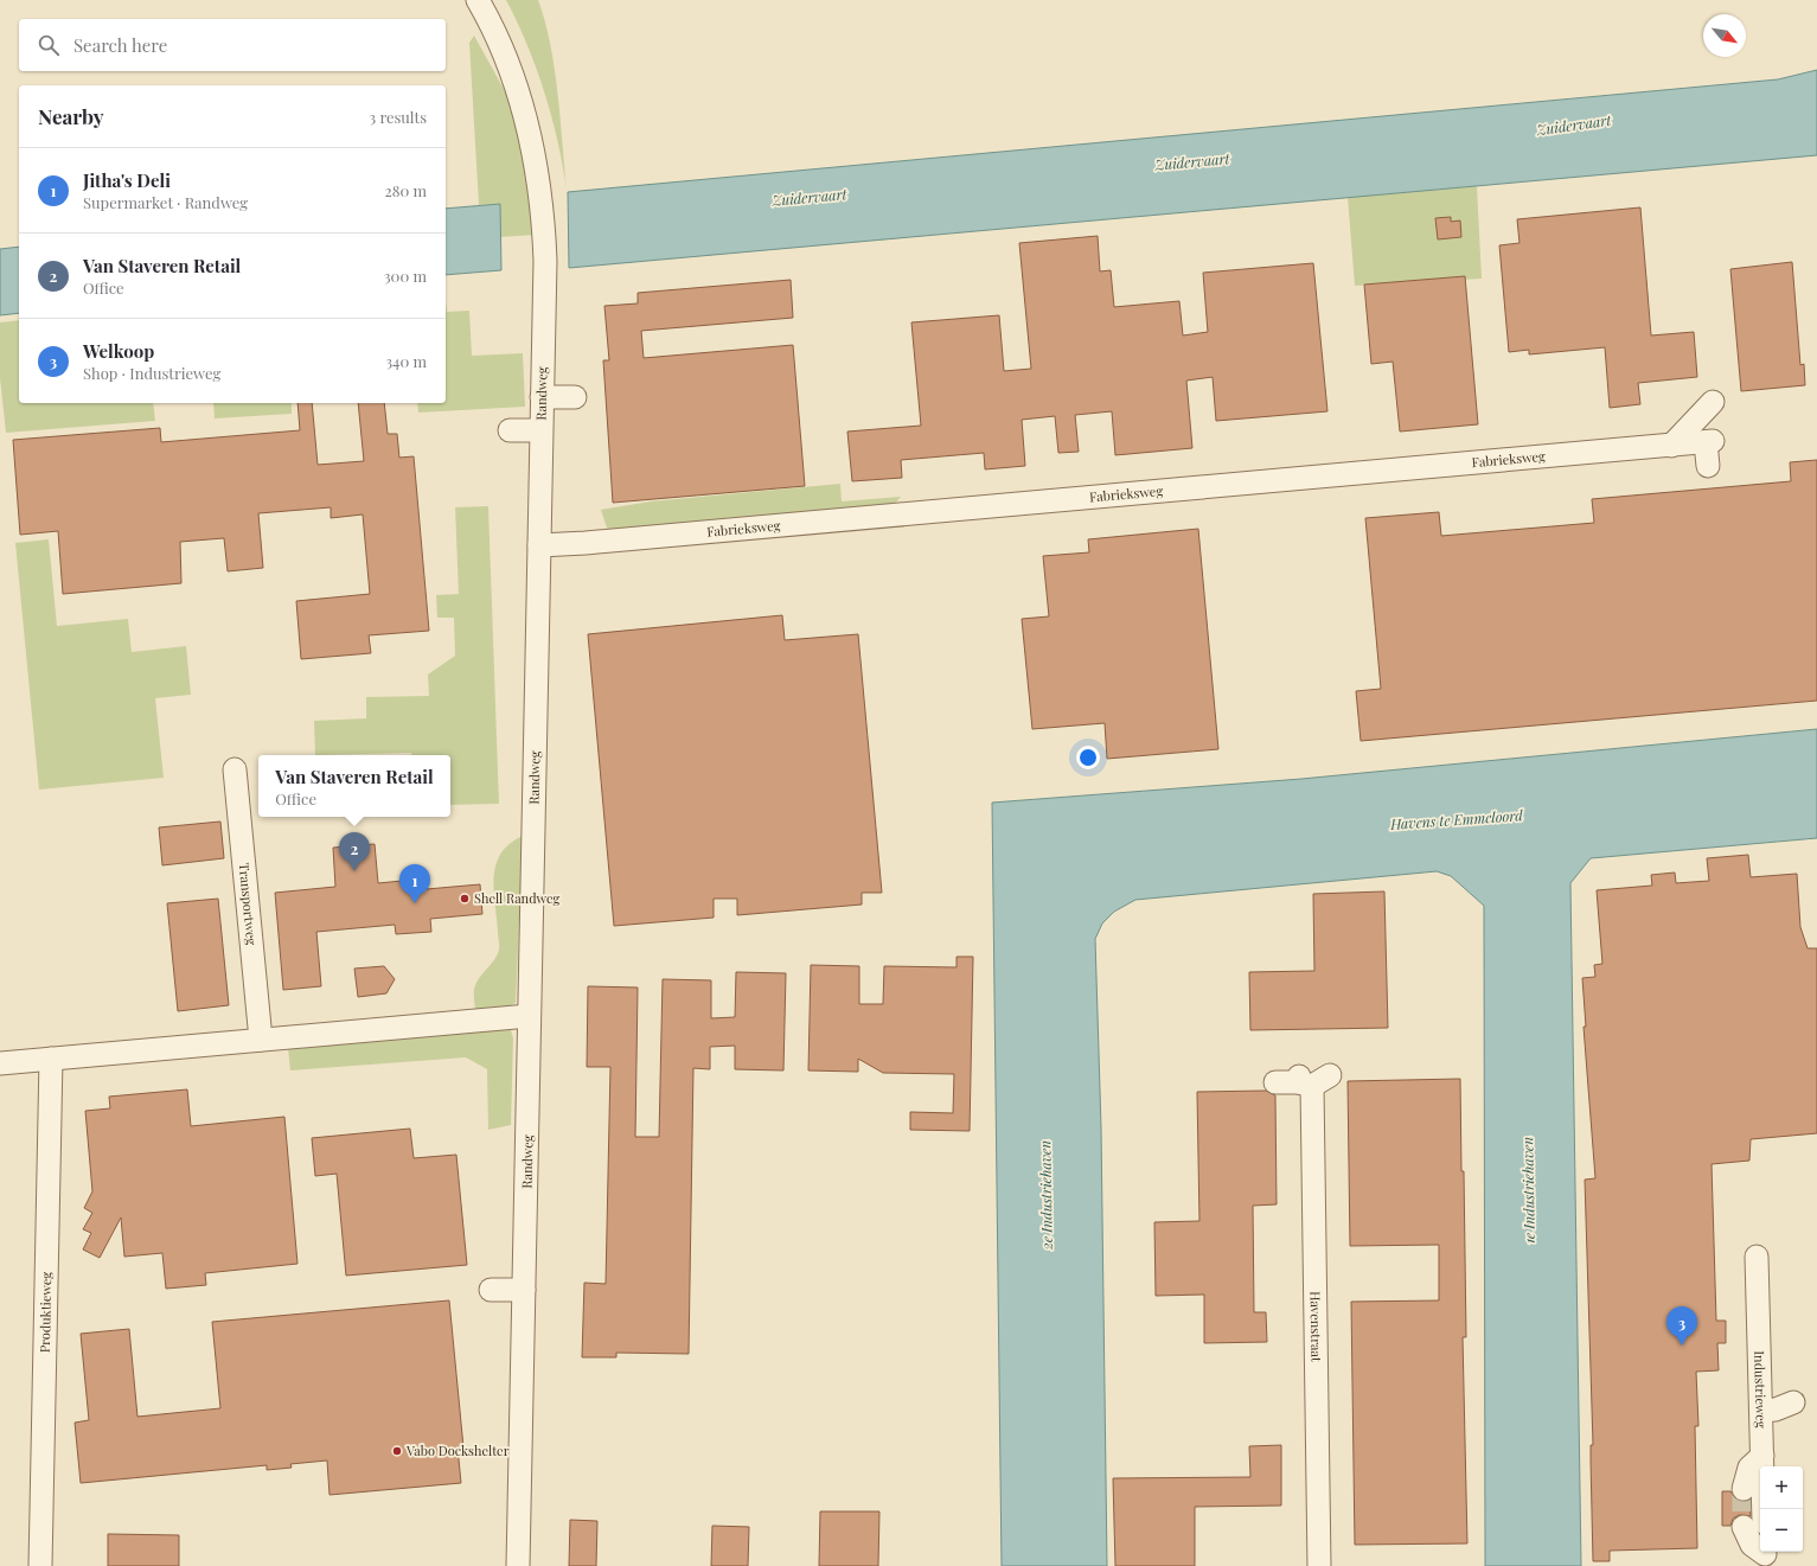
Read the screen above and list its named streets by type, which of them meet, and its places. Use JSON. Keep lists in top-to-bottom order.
{
  "streets": {
    "street": [
      "Randweg",
      "Fabrieksweg",
      "Transportweg",
      "Produktieweg",
      "Havenstraat",
      "Industrieweg"
    ]
  },
  "crossings": [
    ["Randweg", "Fabrieksweg"]
  ],
  "water": [
    "Zuidervaart",
    "Havens te Emmeloord",
    "1e Industriehaven",
    "2e Industriehaven"
  ],
  "places": ["Shell Randweg", "Vabo Dockshelter"],
  "north": "bottom right",
  "page": {
    "search": "Search here",
    "heading": ["Nearby", "3 results"],
    "list": [
      {
        "mark": "1",
        "name": "Jitha's Deli",
        "note": "Supermarket · Randweg",
        "value": "280 m"
      },
      {
        "mark": "2",
        "name": "Van Staveren Retail",
        "note": "Office",
        "value": "300 m"
      },
      {
        "mark": "3",
        "name": "Welkoop",
        "note": "Shop · Industrieweg",
        "value": "340 m"
      }
    ],
    "popup": ["Van Staveren Retail", "Office"],
    "pins": ["2", "1", "3"],
    "map_buttons": ["+", "−"]
  }
}
